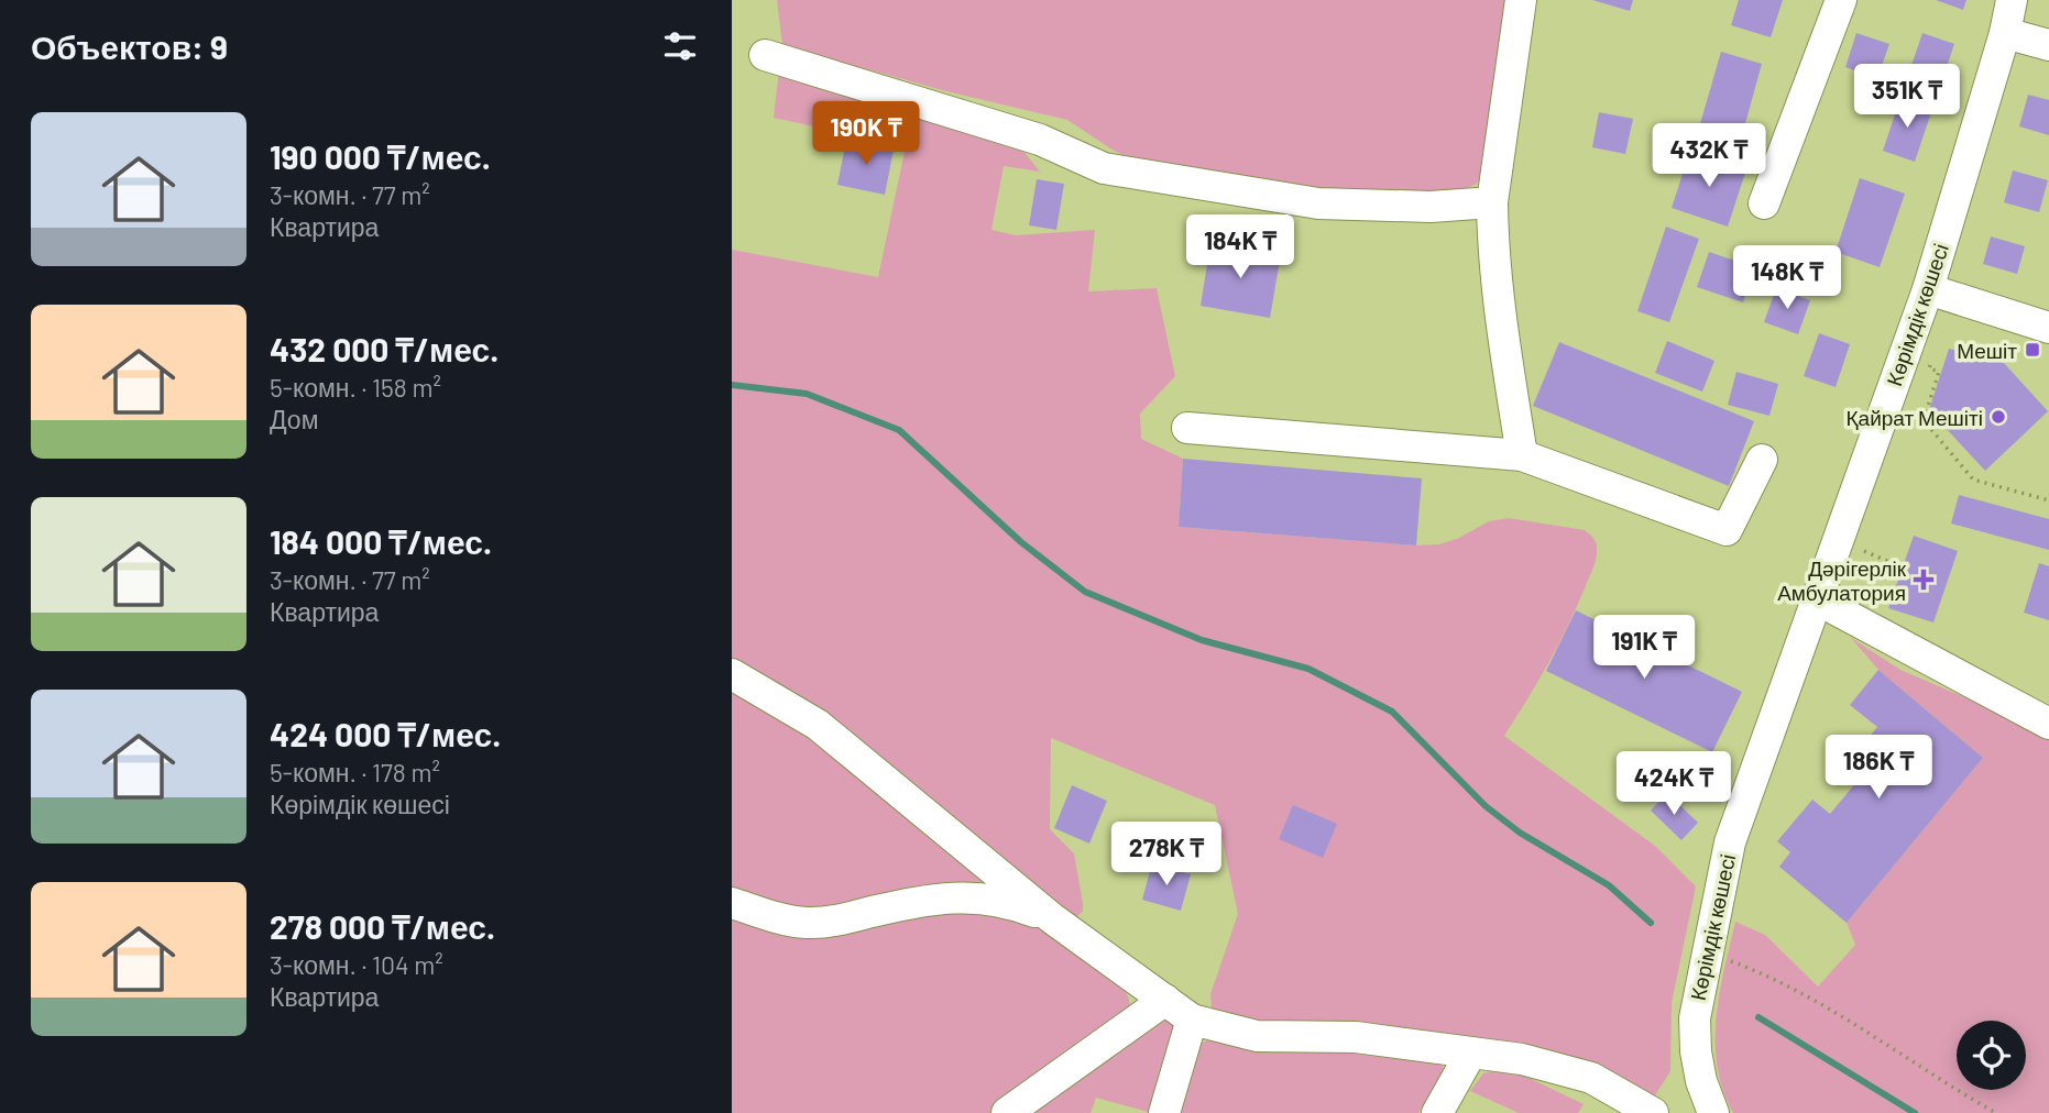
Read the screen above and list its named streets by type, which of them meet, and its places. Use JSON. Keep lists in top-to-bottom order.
{
  "streets": {
    "street": ["Көрімдік көшесі"]
  },
  "places": {
    "transit": ["Мешіт"],
    "other": ["Қайрат Мешіті"],
    "health": ["Дәрігерлік Амбулатория"]
  },
  "page": {
    "heading": "Объектов: 9",
    "price": [
      "351K ₸",
      "190K ₸",
      "432K ₸",
      "184K ₸",
      "148K ₸",
      "191K ₸",
      "186K ₸",
      "424K ₸",
      "278K ₸"
    ],
    "list": [
      {
        "name": "190 000 ₸/мес.",
        "note": "3-комн. · 77 m² · Квартира"
      },
      {
        "name": "432 000 ₸/мес.",
        "note": "5-комн. · 158 m² · Дом"
      },
      {
        "name": "184 000 ₸/мес.",
        "note": "3-комн. · 77 m² · Квартира"
      },
      {
        "name": "424 000 ₸/мес.",
        "note": "5-комн. · 178 m² · Көрімдік көшесі"
      },
      {
        "name": "278 000 ₸/мес.",
        "note": "3-комн. · 104 m² · Квартира"
      }
    ]
  }
}
